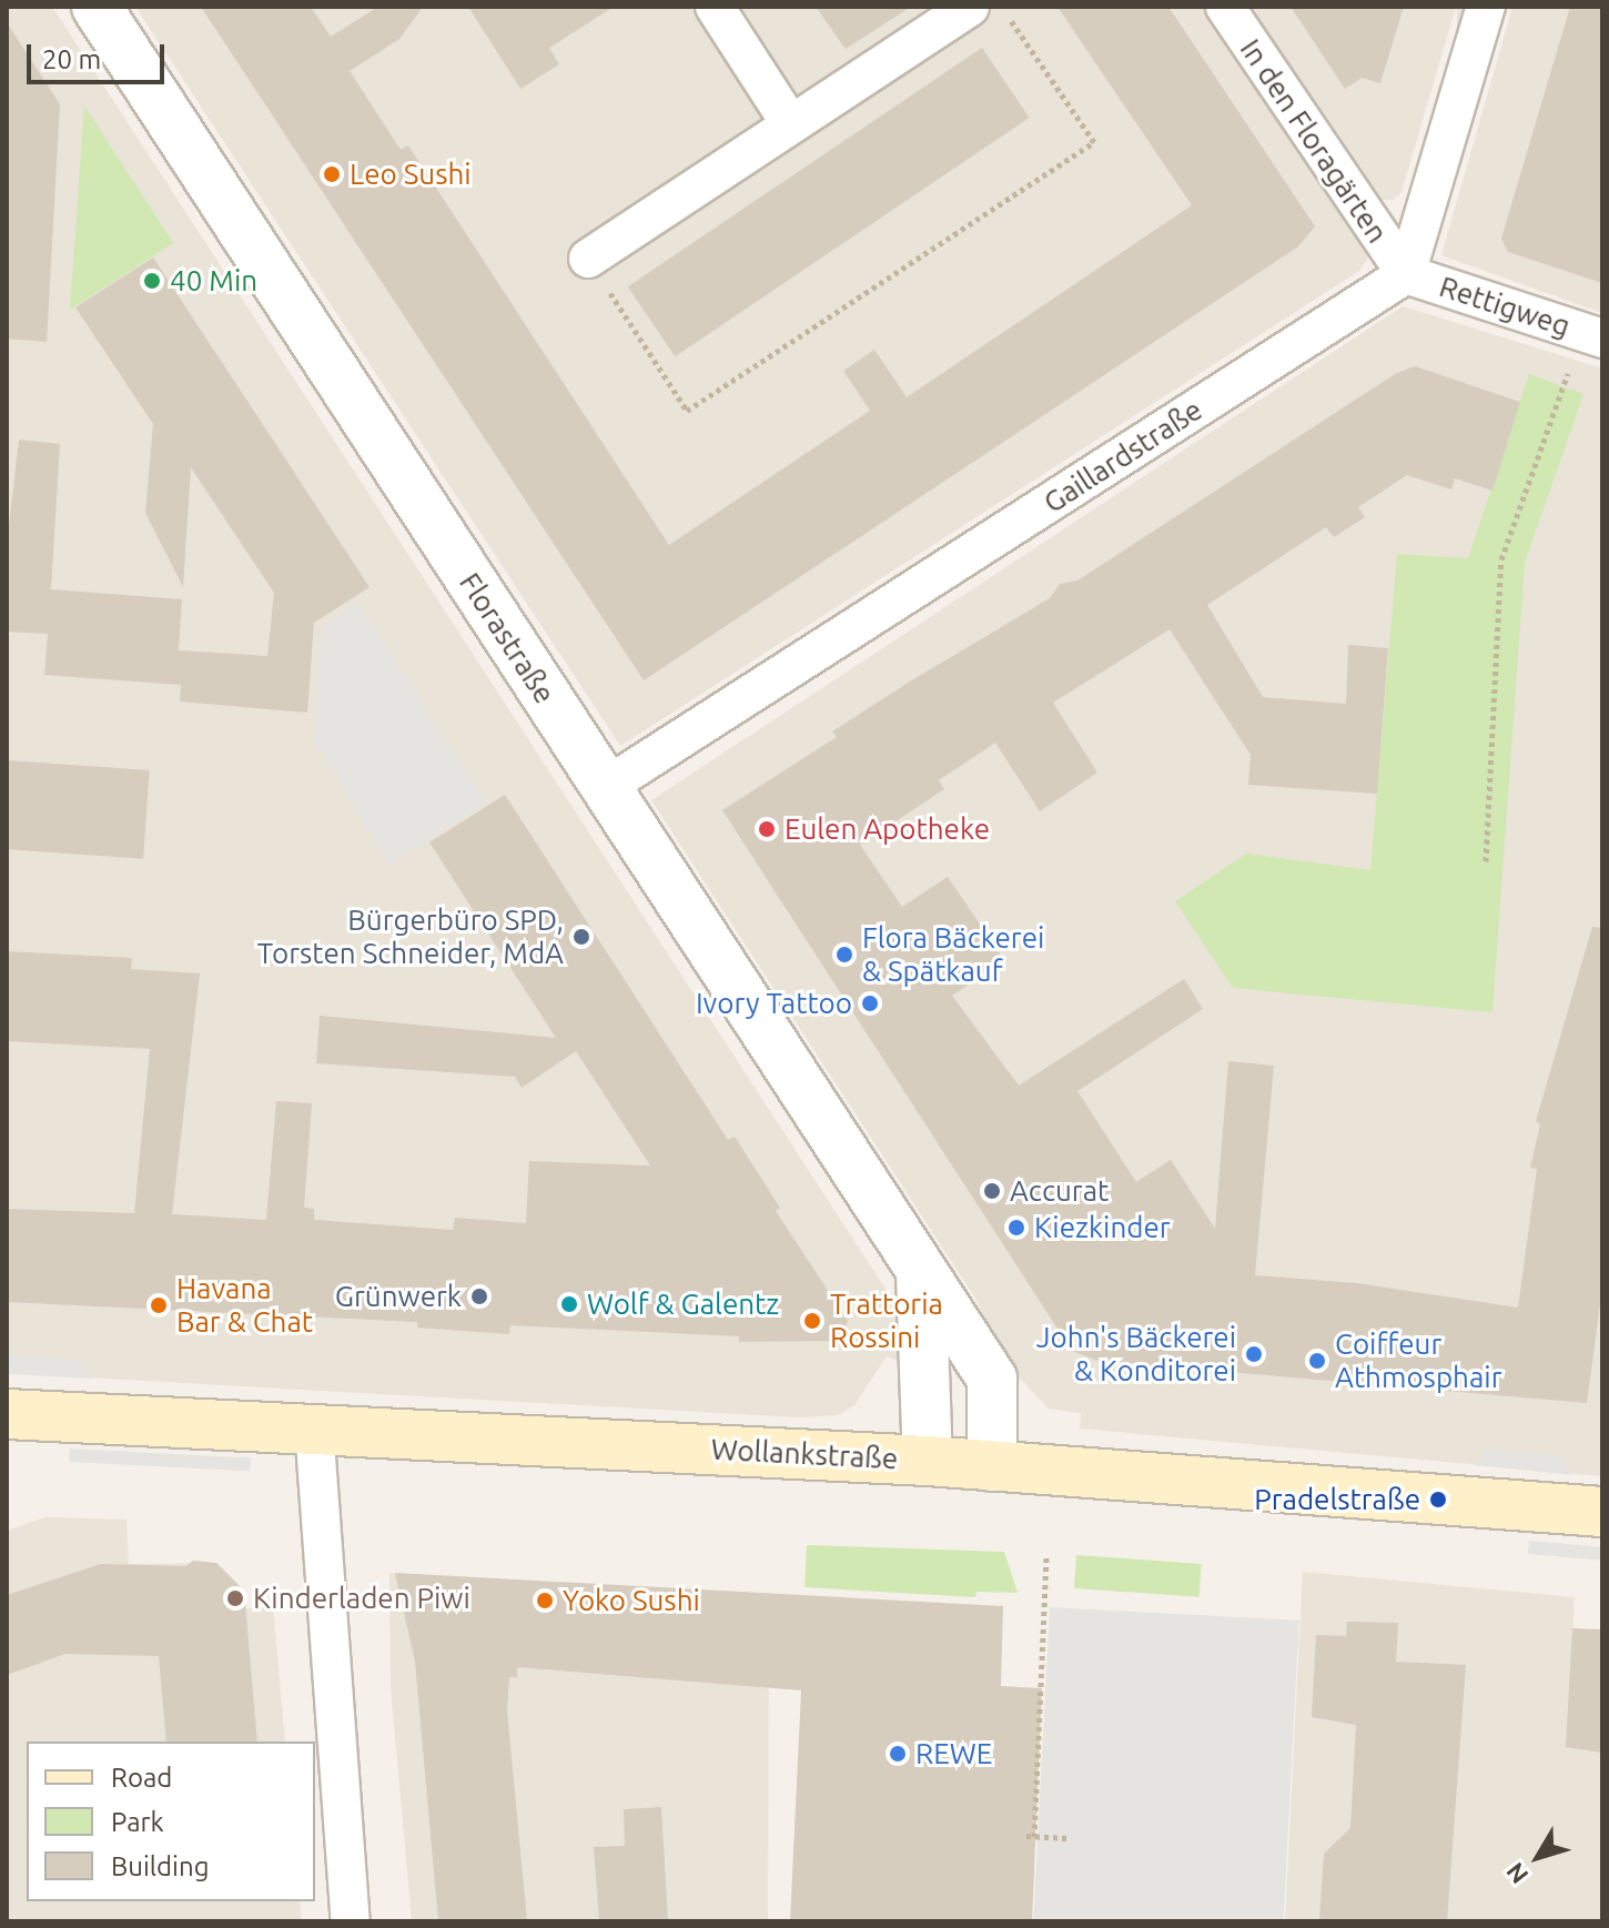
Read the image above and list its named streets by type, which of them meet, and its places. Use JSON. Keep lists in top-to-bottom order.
{
  "streets": {
    "main road": ["Wollankstraße"],
    "street": [
      "In den Floragärten",
      "Rettigweg",
      "Gaillardstraße",
      "Florastraße"
    ]
  },
  "crossings": [
    ["In den Floragärten", "Rettigweg"],
    ["In den Floragärten", "Gaillardstraße"],
    ["Rettigweg", "Gaillardstraße"],
    ["Gaillardstraße", "Florastraße"],
    ["Florastraße", "Wollankstraße"]
  ],
  "places": [
    "Leo Sushi",
    "40 Min",
    "Eulen Apotheke",
    "Bürgerbüro SPD, Torsten Schneider, MdA",
    "Flora Bäckerei & Spätkauf",
    "Ivory Tattoo",
    "Accurat",
    "Kiezkinder",
    "Grünwerk",
    "Wolf & Galentz",
    "Havana Bar & Chat",
    "Trattoria Rossini",
    "John's Bäckerei & Konditorei",
    "Coiffeur Athmosphair",
    "Pradelstraße",
    "Kinderladen Piwi",
    "Yoko Sushi",
    "REWE"
  ],
  "legend": ["Road", "Park", "Building"],
  "scale_bar": "20 m",
  "north": "bottom left"
}
